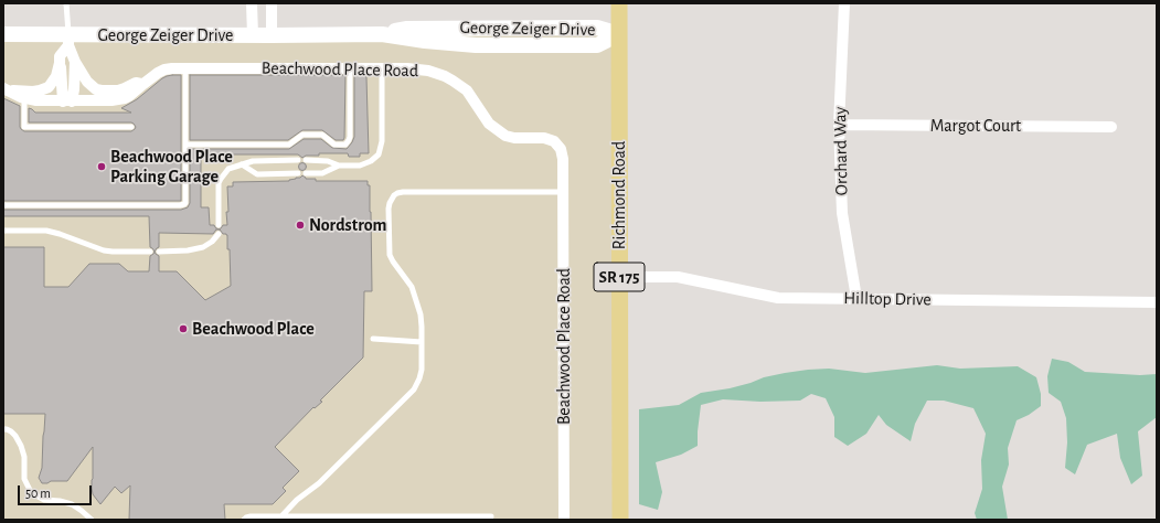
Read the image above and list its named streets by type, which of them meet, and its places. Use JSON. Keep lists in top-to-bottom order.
{
  "streets": {
    "main road": ["Richmond Road", "SR 175"],
    "street": [
      "George Zeiger Drive",
      "Beachwood Place Road",
      "Margot Court",
      "Orchard Way",
      "Hilltop Drive"
    ]
  },
  "crossings": [
    ["George Zeiger Drive", "Richmond Road"],
    ["Margot Court", "Orchard Way"],
    ["Orchard Way", "Hilltop Drive"],
    ["Richmond Road", "Hilltop Drive"]
  ],
  "places": ["Beachwood Place Parking Garage", "Nordstrom", "Beachwood Place"],
  "scale_bar": "50 m"
}
